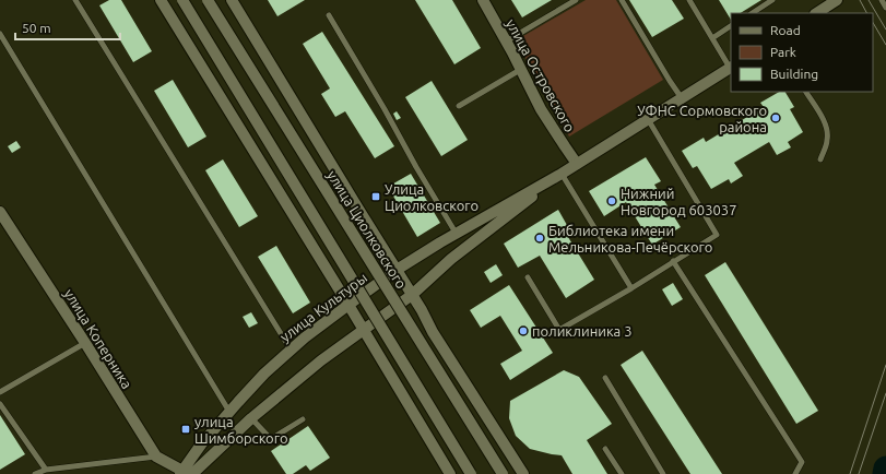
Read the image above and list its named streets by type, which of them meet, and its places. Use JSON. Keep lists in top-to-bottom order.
{
  "streets": {
    "main road": [
      "улица Островского",
      "улица Циолковского",
      "улица Культуры",
      "улица Коперника"
    ]
  },
  "crossings": [
    ["улица Островского", "улица Культуры"],
    ["улица Культуры", "улица Коперника"]
  ],
  "places": {
    "other": [
      "УФНС Сормовского района",
      "Нижний Новгород 603037",
      "Библиотека имени Мельникова-Печёрского",
      "поликлиника 3"
    ],
    "transit": ["Улица Циолковского", "улица Шимборского"]
  },
  "legend": ["Road", "Park", "Building"],
  "scale_bar": "50 m"
}
